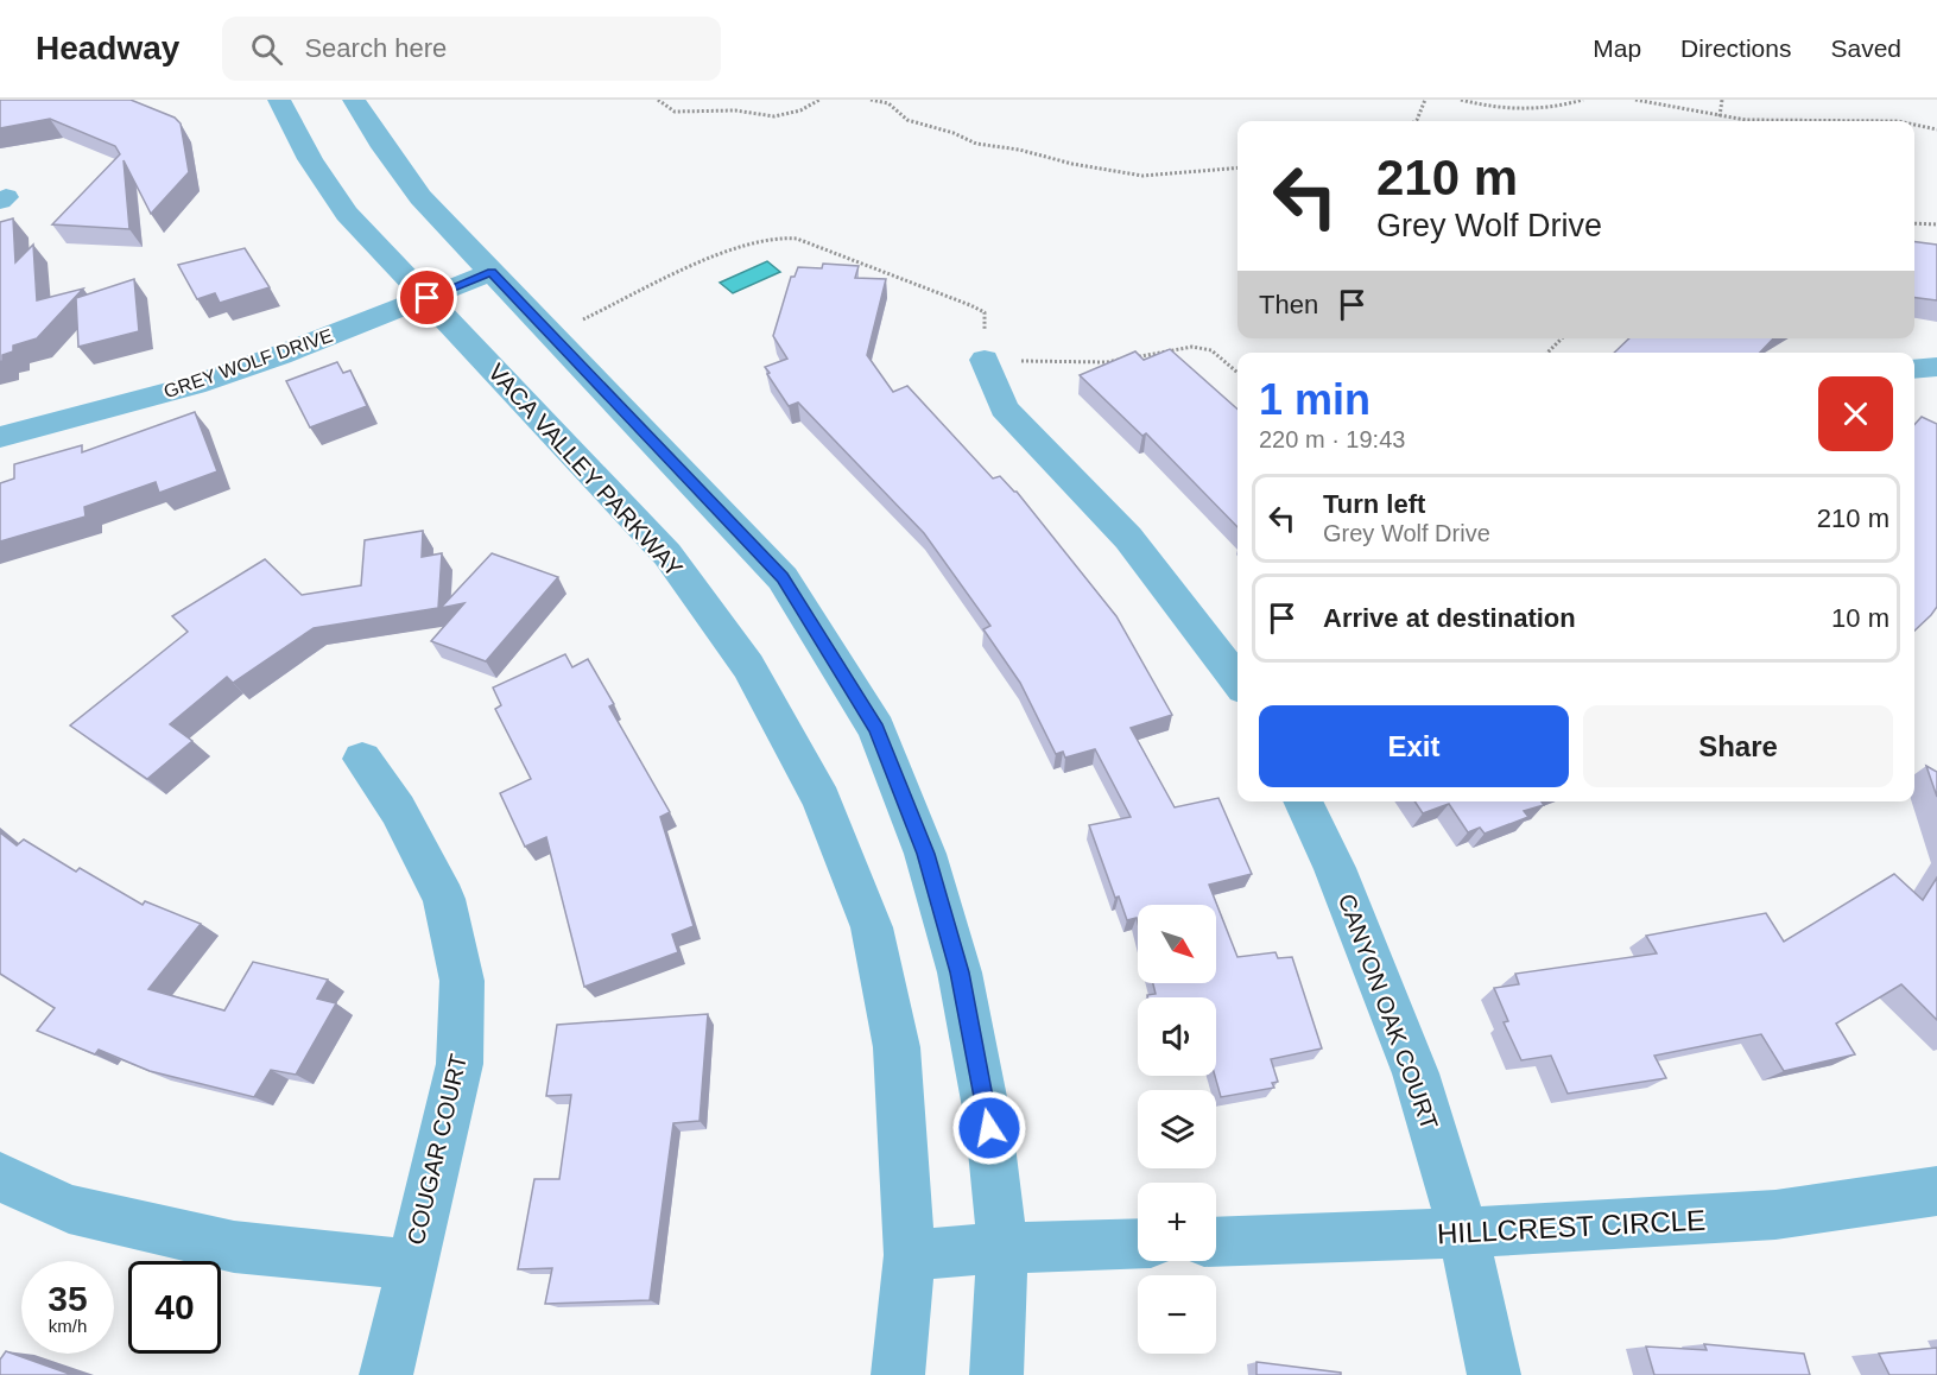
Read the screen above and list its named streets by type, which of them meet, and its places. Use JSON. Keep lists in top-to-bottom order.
{
  "streets": {
    "street": [
      "GREY WOLF DRIVE",
      "VACA VALLEY PARKWAY",
      "CANYON OAK COURT",
      "COUGAR COURT",
      "HILLCREST CIRCLE"
    ]
  },
  "crossings": [
    ["GREY WOLF DRIVE", "VACA VALLEY PARKWAY"],
    ["CANYON OAK COURT", "HILLCREST CIRCLE"]
  ],
  "north": "bottom right",
  "page": {
    "header": "Headway",
    "search": "Search here",
    "nav": ["Map", "Directions", "Saved"],
    "turn": ["210 m", "Grey Wolf Drive"],
    "then": "Then",
    "heading": ["1 min", "220 m · 19:43"],
    "list": [
      {
        "name": "Turn left",
        "note": "Grey Wolf Drive",
        "value": "210 m"
      },
      {
        "name": "Arrive at destination",
        "value": "10 m"
      }
    ],
    "buttons": ["Exit", "Share"],
    "map_buttons": ["+", "−"],
    "speed": "35 km/h",
    "limit": "40"
  }
}
